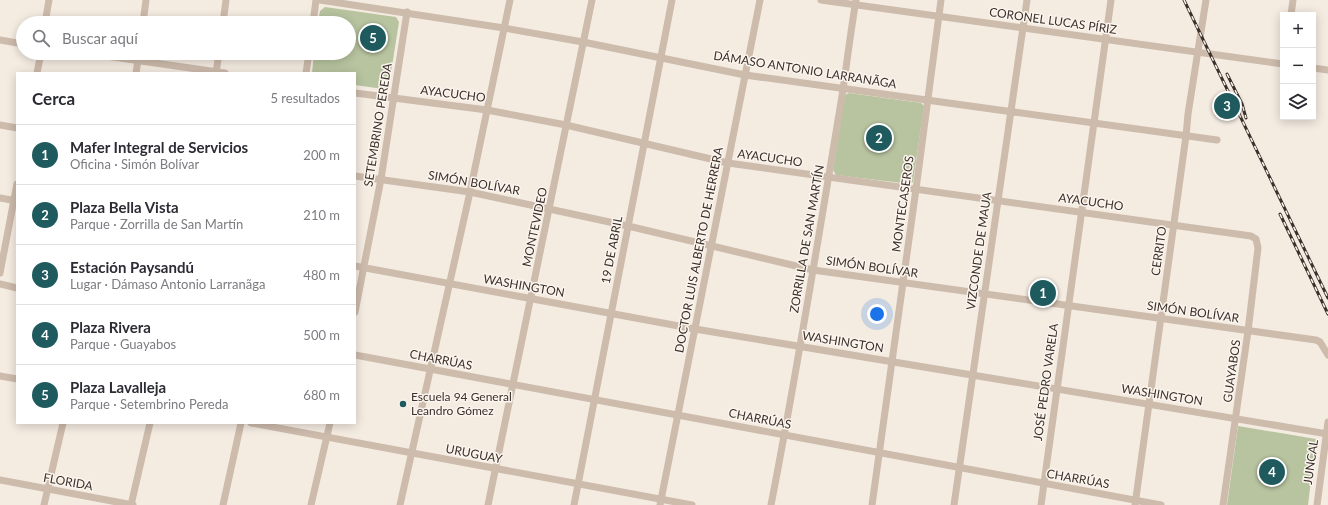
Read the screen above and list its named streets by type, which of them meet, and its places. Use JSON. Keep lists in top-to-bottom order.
{
  "streets": {
    "street": [
      "CORONEL LUCAS PÍRIZ",
      "DÁMASO ANTONIO LARRANÃGA",
      "AYACUCHO",
      "SETEMBRINO PEREDA",
      "SIMÓN BOLÍVAR",
      "MONTECASEROS",
      "MONTEVIDEO",
      "ZORRILLA DE SAN MARTÍN",
      "19 DE ABRIL",
      "DOCTOR LUIS ALBERTO DE HERRERA",
      "VIZCONDE DE MAUA",
      "CERRITO",
      "WASHINGTON",
      "CHARRÚAS",
      "GUAYABOS",
      "JOSÉ PEDRO VARELA",
      "URUGUAY",
      "JUNCAL",
      "FLORIDA"
    ]
  },
  "crossings": [
    ["CORONEL LUCAS PÍRIZ", "MONTECASEROS"],
    ["CORONEL LUCAS PÍRIZ", "ZORRILLA DE SAN MARTÍN"],
    ["CORONEL LUCAS PÍRIZ", "VIZCONDE DE MAUA"],
    ["CORONEL LUCAS PÍRIZ", "CERRITO"],
    ["CORONEL LUCAS PÍRIZ", "JOSÉ PEDRO VARELA"],
    ["DÁMASO ANTONIO LARRANÃGA", "SETEMBRINO PEREDA"],
    ["DÁMASO ANTONIO LARRANÃGA", "MONTECASEROS"],
    ["DÁMASO ANTONIO LARRANÃGA", "MONTEVIDEO"],
    ["DÁMASO ANTONIO LARRANÃGA", "ZORRILLA DE SAN MARTÍN"],
    ["DÁMASO ANTONIO LARRANÃGA", "19 DE ABRIL"],
    ["DÁMASO ANTONIO LARRANÃGA", "DOCTOR LUIS ALBERTO DE HERRERA"],
    ["DÁMASO ANTONIO LARRANÃGA", "VIZCONDE DE MAUA"],
    ["DÁMASO ANTONIO LARRANÃGA", "CERRITO"],
    ["DÁMASO ANTONIO LARRANÃGA", "JOSÉ PEDRO VARELA"],
    ["AYACUCHO", "SETEMBRINO PEREDA"],
    ["AYACUCHO", "MONTECASEROS"],
    ["AYACUCHO", "MONTEVIDEO"],
    ["AYACUCHO", "ZORRILLA DE SAN MARTÍN"],
    ["AYACUCHO", "19 DE ABRIL"],
    ["AYACUCHO", "DOCTOR LUIS ALBERTO DE HERRERA"],
    ["AYACUCHO", "VIZCONDE DE MAUA"],
    ["AYACUCHO", "CERRITO"],
    ["AYACUCHO", "GUAYABOS"],
    ["AYACUCHO", "JOSÉ PEDRO VARELA"],
    ["SETEMBRINO PEREDA", "SIMÓN BOLÍVAR"],
    ["SETEMBRINO PEREDA", "WASHINGTON"],
    ["SIMÓN BOLÍVAR", "MONTECASEROS"],
    ["SIMÓN BOLÍVAR", "MONTEVIDEO"],
    ["SIMÓN BOLÍVAR", "ZORRILLA DE SAN MARTÍN"],
    ["SIMÓN BOLÍVAR", "19 DE ABRIL"],
    ["SIMÓN BOLÍVAR", "DOCTOR LUIS ALBERTO DE HERRERA"],
    ["SIMÓN BOLÍVAR", "VIZCONDE DE MAUA"],
    ["SIMÓN BOLÍVAR", "CERRITO"],
    ["SIMÓN BOLÍVAR", "GUAYABOS"],
    ["SIMÓN BOLÍVAR", "JOSÉ PEDRO VARELA"],
    ["MONTECASEROS", "WASHINGTON"],
    ["MONTECASEROS", "CHARRÚAS"],
    ["MONTEVIDEO", "WASHINGTON"],
    ["MONTEVIDEO", "CHARRÚAS"],
    ["MONTEVIDEO", "URUGUAY"],
    ["ZORRILLA DE SAN MARTÍN", "WASHINGTON"],
    ["ZORRILLA DE SAN MARTÍN", "CHARRÚAS"],
    ["19 DE ABRIL", "WASHINGTON"],
    ["19 DE ABRIL", "CHARRÚAS"],
    ["19 DE ABRIL", "URUGUAY"],
    ["DOCTOR LUIS ALBERTO DE HERRERA", "WASHINGTON"],
    ["DOCTOR LUIS ALBERTO DE HERRERA", "CHARRÚAS"],
    ["DOCTOR LUIS ALBERTO DE HERRERA", "URUGUAY"],
    ["VIZCONDE DE MAUA", "WASHINGTON"],
    ["VIZCONDE DE MAUA", "CHARRÚAS"],
    ["CERRITO", "WASHINGTON"],
    ["CERRITO", "CHARRÚAS"],
    ["WASHINGTON", "GUAYABOS"],
    ["WASHINGTON", "JOSÉ PEDRO VARELA"],
    ["WASHINGTON", "JUNCAL"],
    ["CHARRÚAS", "JOSÉ PEDRO VARELA"]
  ],
  "places": ["Escuela 94 General Leandro Gómez"],
  "page": {
    "map_buttons": ["+", "−"],
    "search": "Buscar aquí",
    "pins": [
      "5",
      "3",
      "2",
      "1",
      "4"
    ],
    "heading": ["Cerca", "5 resultados"],
    "list": [
      {
        "mark": "1",
        "name": "Mafer Integral de Servicios",
        "note": "Oficina · Simón Bolívar",
        "value": "200 m"
      },
      {
        "mark": "2",
        "name": "Plaza Bella Vista",
        "note": "Parque · Zorrilla de San Martín",
        "value": "210 m"
      },
      {
        "mark": "3",
        "name": "Estación Paysandú",
        "note": "Lugar · Dámaso Antonio Larranãga",
        "value": "480 m"
      },
      {
        "mark": "4",
        "name": "Plaza Rivera",
        "note": "Parque · Guayabos",
        "value": "500 m"
      },
      {
        "mark": "5",
        "name": "Plaza Lavalleja",
        "note": "Parque · Setembrino Pereda",
        "value": "680 m"
      }
    ]
  }
}
